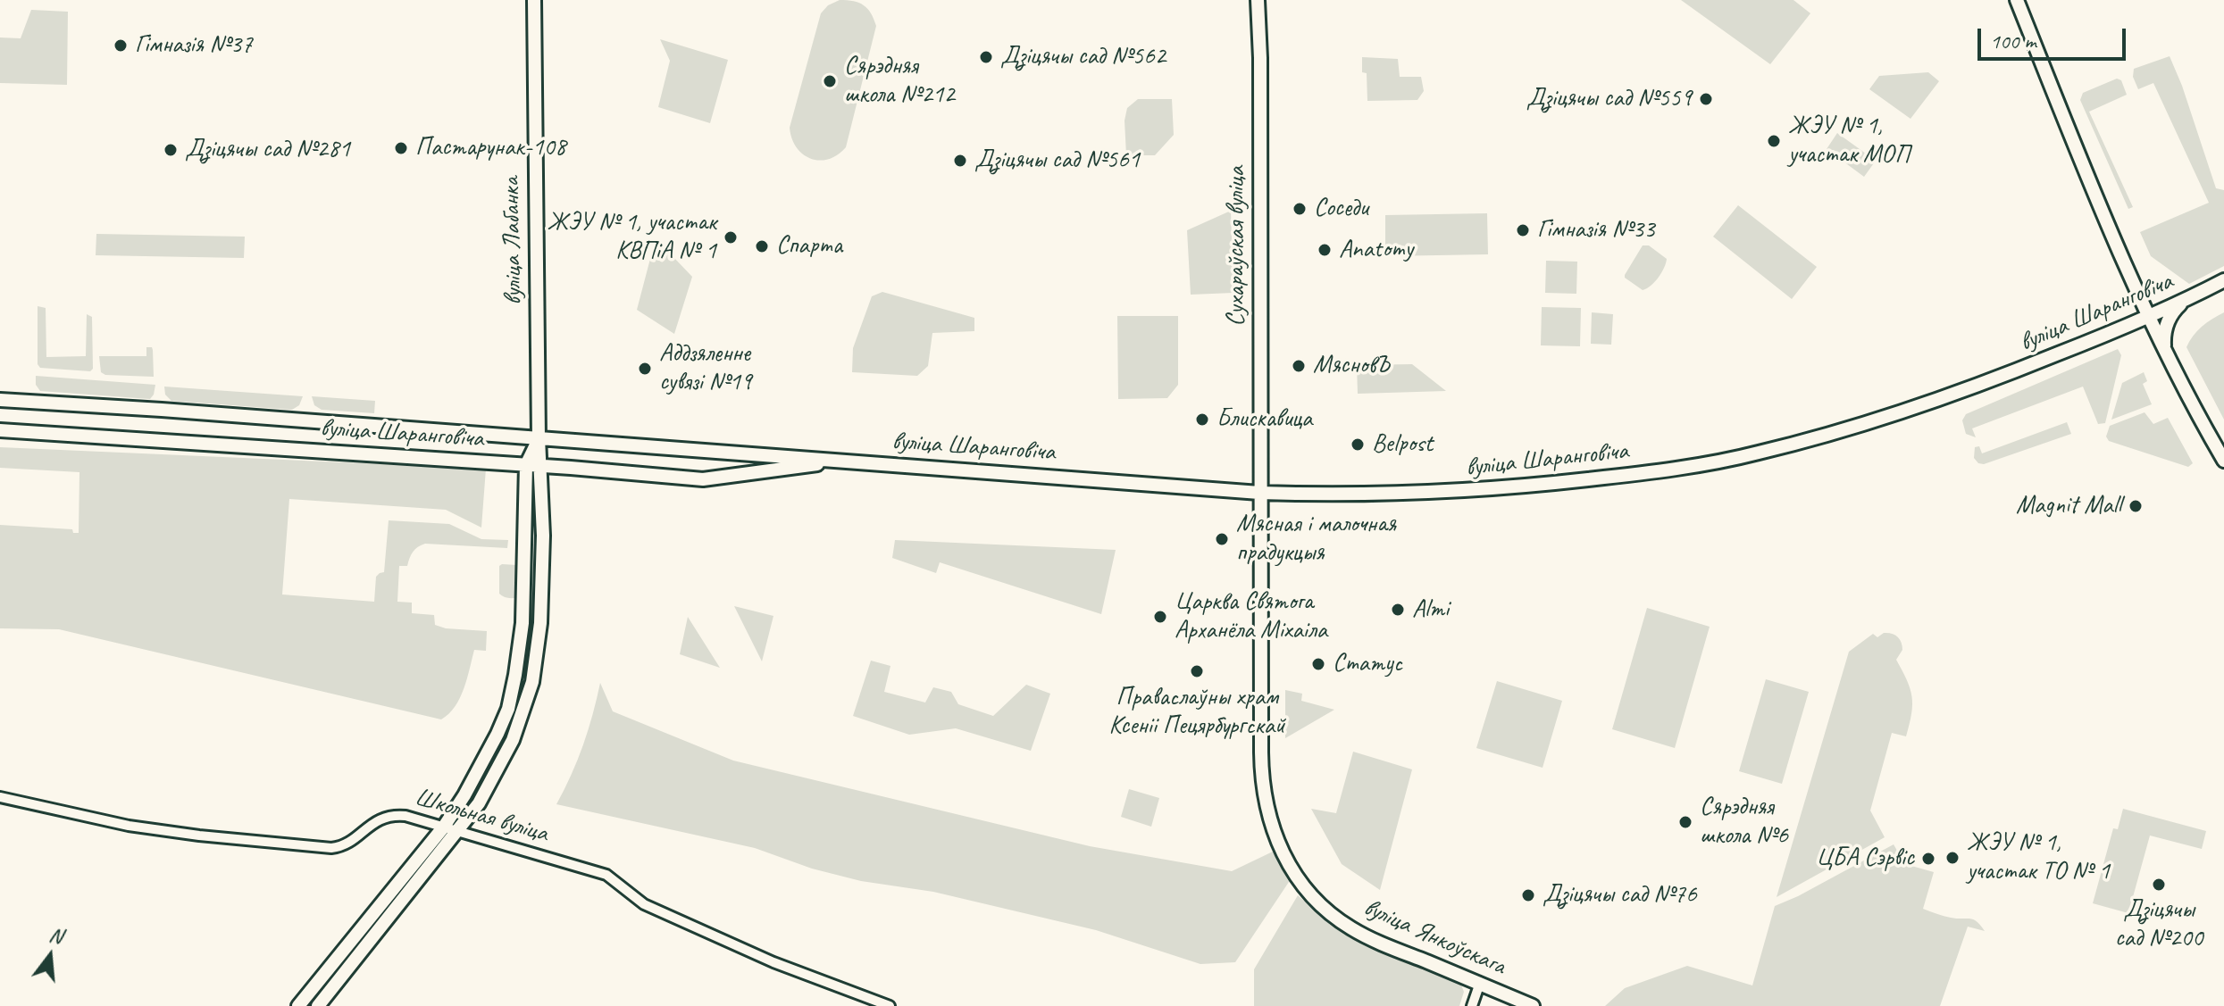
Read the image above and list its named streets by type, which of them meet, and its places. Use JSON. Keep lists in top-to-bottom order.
{
  "streets": {
    "main road": [
      "вуліца Лабанка",
      "Сухараўская вуліца",
      "вуліца Шаранговіча",
      "вуліца Янкоўскага"
    ],
    "street": ["Школьная вуліца"]
  },
  "crossings": [
    ["вуліца Лабанка", "вуліца Шаранговіча"],
    ["вуліца Лабанка", "Школьная вуліца"],
    ["Сухараўская вуліца", "вуліца Шаранговіча"],
    ["Сухараўская вуліца", "вуліца Янкоўскага"],
    ["вуліца Шаранговіча", "вуліца Янкоўскага"]
  ],
  "places": [
    "Гімназія №37",
    "Дзіцячы сад №562",
    "Сярэдняя школа №212",
    "Дзіцячы сад №559",
    "ЖЭУ № 1, участак МОП",
    "Пастарунак-108",
    "Дзіцячы сад №281",
    "Дзіцячы сад №561",
    "Соседи",
    "Гімназія №33",
    "ЖЭУ № 1, участак КВПіА № 1",
    "Спарта",
    "Anatomy",
    "МясновЪ",
    "Аддзяленне сувязі №19",
    "Блискавица",
    "Belpost",
    "Magnit Mall",
    "Мясная і малочная прадукцыя",
    "Almi",
    "Царква Святога Арханёла Міхаіла",
    "Статус",
    "Праваслаўны храм Ксеніі Пецярбургскай",
    "Сярэдняя школа №6",
    "ЖЭУ № 1, участак ТО № 1",
    "ЦБА Сэрвіс",
    "Дзіцячы сад №200",
    "Дзіцячы сад №76"
  ],
  "scale_bar": "100 m",
  "north": "top"
}
